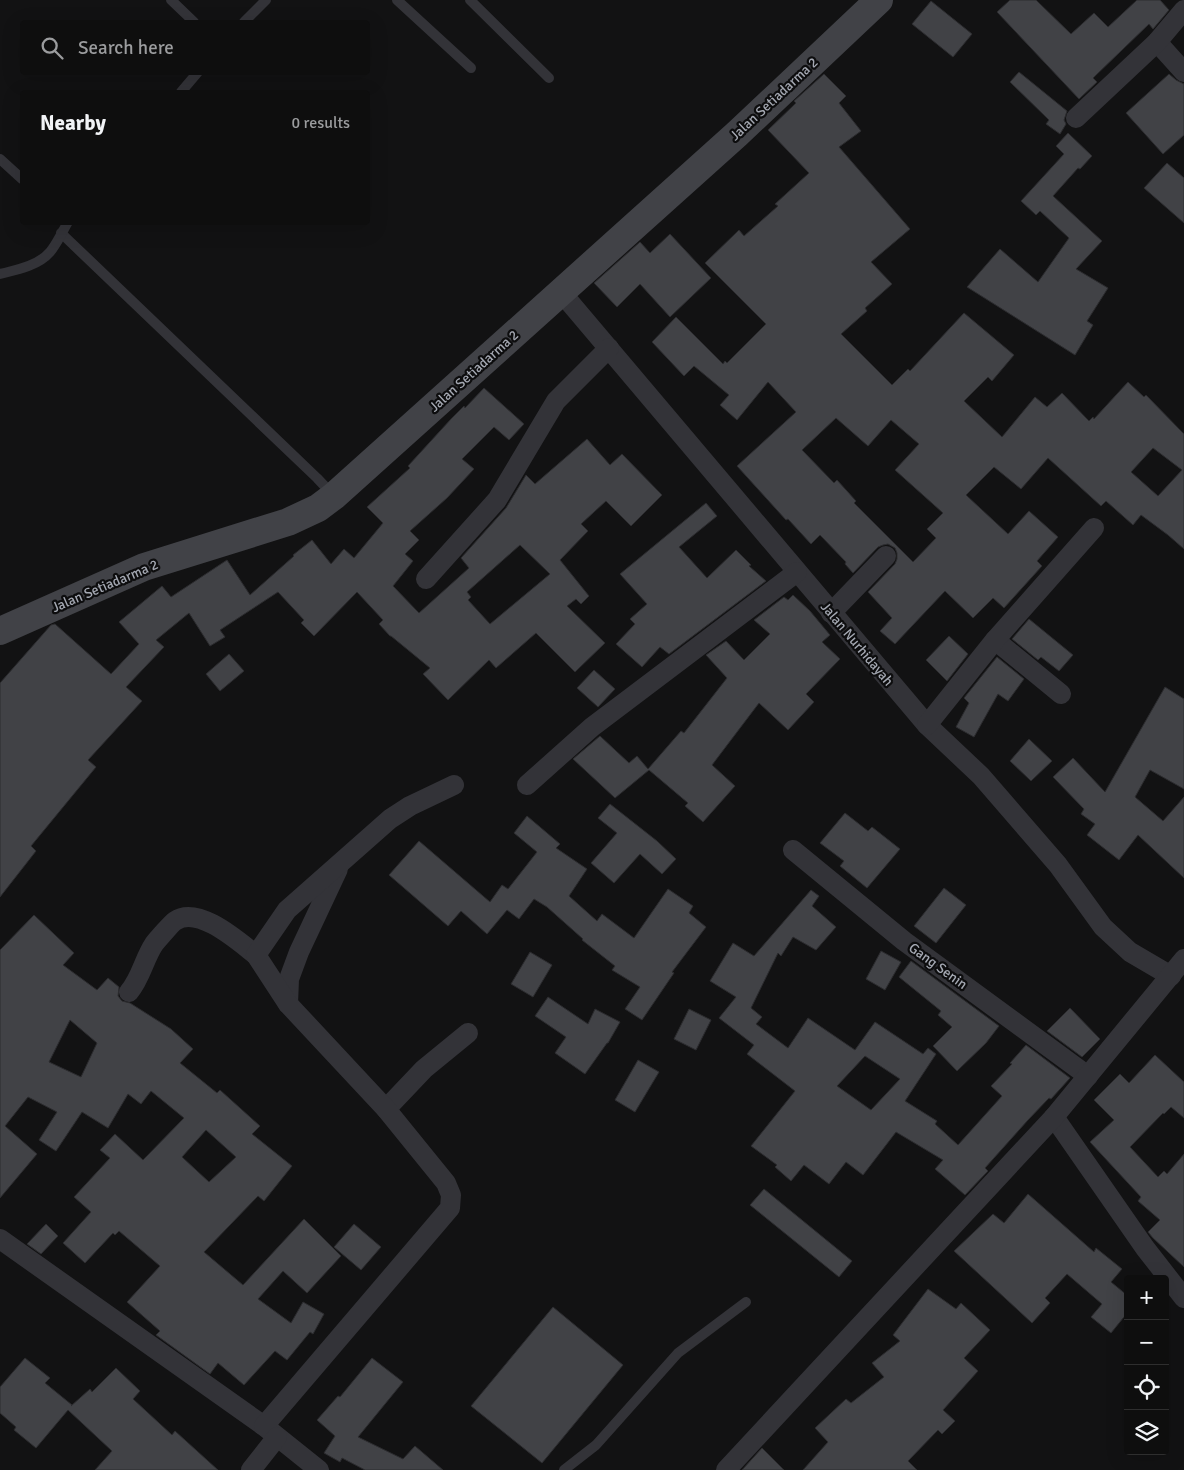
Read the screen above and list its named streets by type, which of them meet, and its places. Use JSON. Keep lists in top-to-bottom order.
{
  "streets": {
    "main road": ["Jalan Setiadarma 2"],
    "street": ["Jalan Nurhidayah", "Gang Senin"]
  },
  "crossings": [
    ["Jalan Setiadarma 2", "Jalan Nurhidayah"]
  ],
  "page": {
    "search": "Search here",
    "heading": ["Nearby", "0 results"],
    "map_buttons": ["+", "−"]
  }
}
